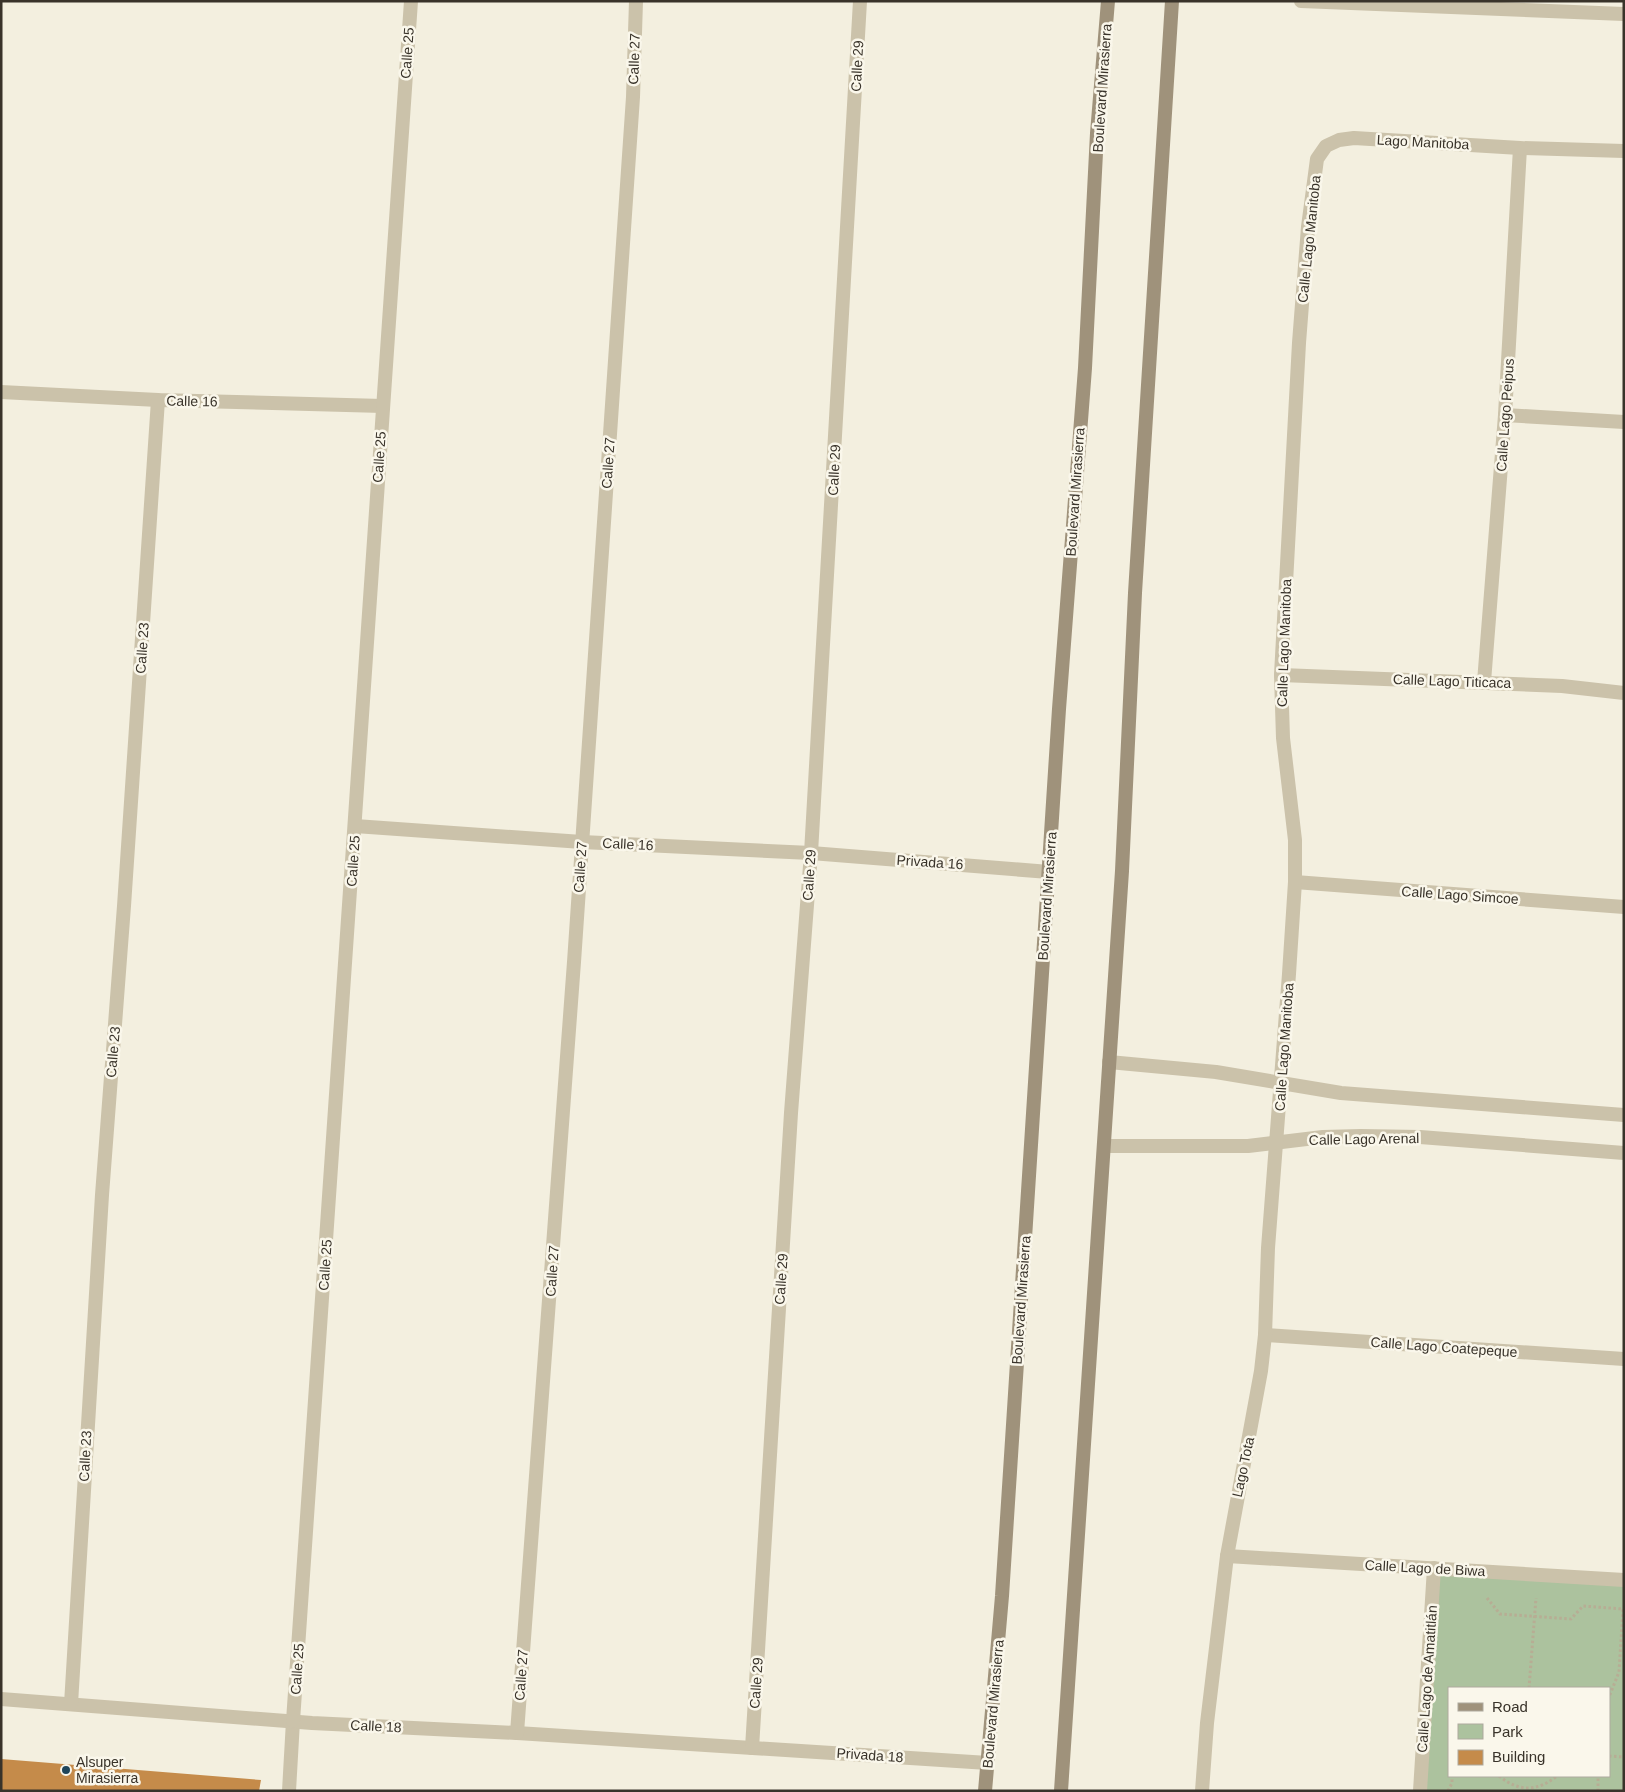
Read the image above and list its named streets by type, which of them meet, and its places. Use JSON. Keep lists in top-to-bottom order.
{
  "streets": {
    "main road": ["Boulevard Mirasierra"],
    "street": [
      "Calle 25",
      "Calle 27",
      "Calle 29",
      "Lago Manitoba",
      "Calle Lago Manitoba",
      "Calle 16",
      "Calle Lago Peipus",
      "Calle 23",
      "Calle Lago Titicaca",
      "Privada 16",
      "Calle Lago Simcoe",
      "Calle Lago Arenal",
      "Calle Lago Coatepeque",
      "Lago Tota",
      "Calle Lago de Biwa",
      "Calle Lago de Amatitlán",
      "Calle 18",
      "Privada 18"
    ]
  },
  "crossings": [
    ["Calle 25", "Calle 16"],
    ["Calle 25", "Calle 18"],
    ["Calle 27", "Calle 16"],
    ["Calle 27", "Calle 18"],
    ["Calle 29", "Calle 16"],
    ["Calle 29", "Privada 16"],
    ["Calle 29", "Calle 18"],
    ["Calle 29", "Privada 18"],
    ["Boulevard Mirasierra", "Privada 16"],
    ["Boulevard Mirasierra", "Privada 18"],
    ["Lago Manitoba", "Calle Lago Manitoba"],
    ["Lago Manitoba", "Calle Lago Peipus"],
    ["Calle Lago Manitoba", "Calle Lago Titicaca"],
    ["Calle Lago Manitoba", "Calle Lago Simcoe"],
    ["Calle Lago Manitoba", "Calle Lago Arenal"],
    ["Calle Lago Manitoba", "Lago Tota"],
    ["Calle 16", "Calle 23"],
    ["Calle 16", "Privada 16"],
    ["Calle Lago Peipus", "Calle Lago Titicaca"],
    ["Calle 23", "Calle 18"],
    ["Calle Lago Arenal", "Lago Tota"],
    ["Calle Lago Coatepeque", "Lago Tota"],
    ["Lago Tota", "Calle Lago de Biwa"],
    ["Calle Lago de Biwa", "Calle Lago de Amatitlán"],
    ["Calle 18", "Privada 18"]
  ],
  "places": ["Alsuper Mirasierra"],
  "legend": ["Road", "Park", "Building"]
}
